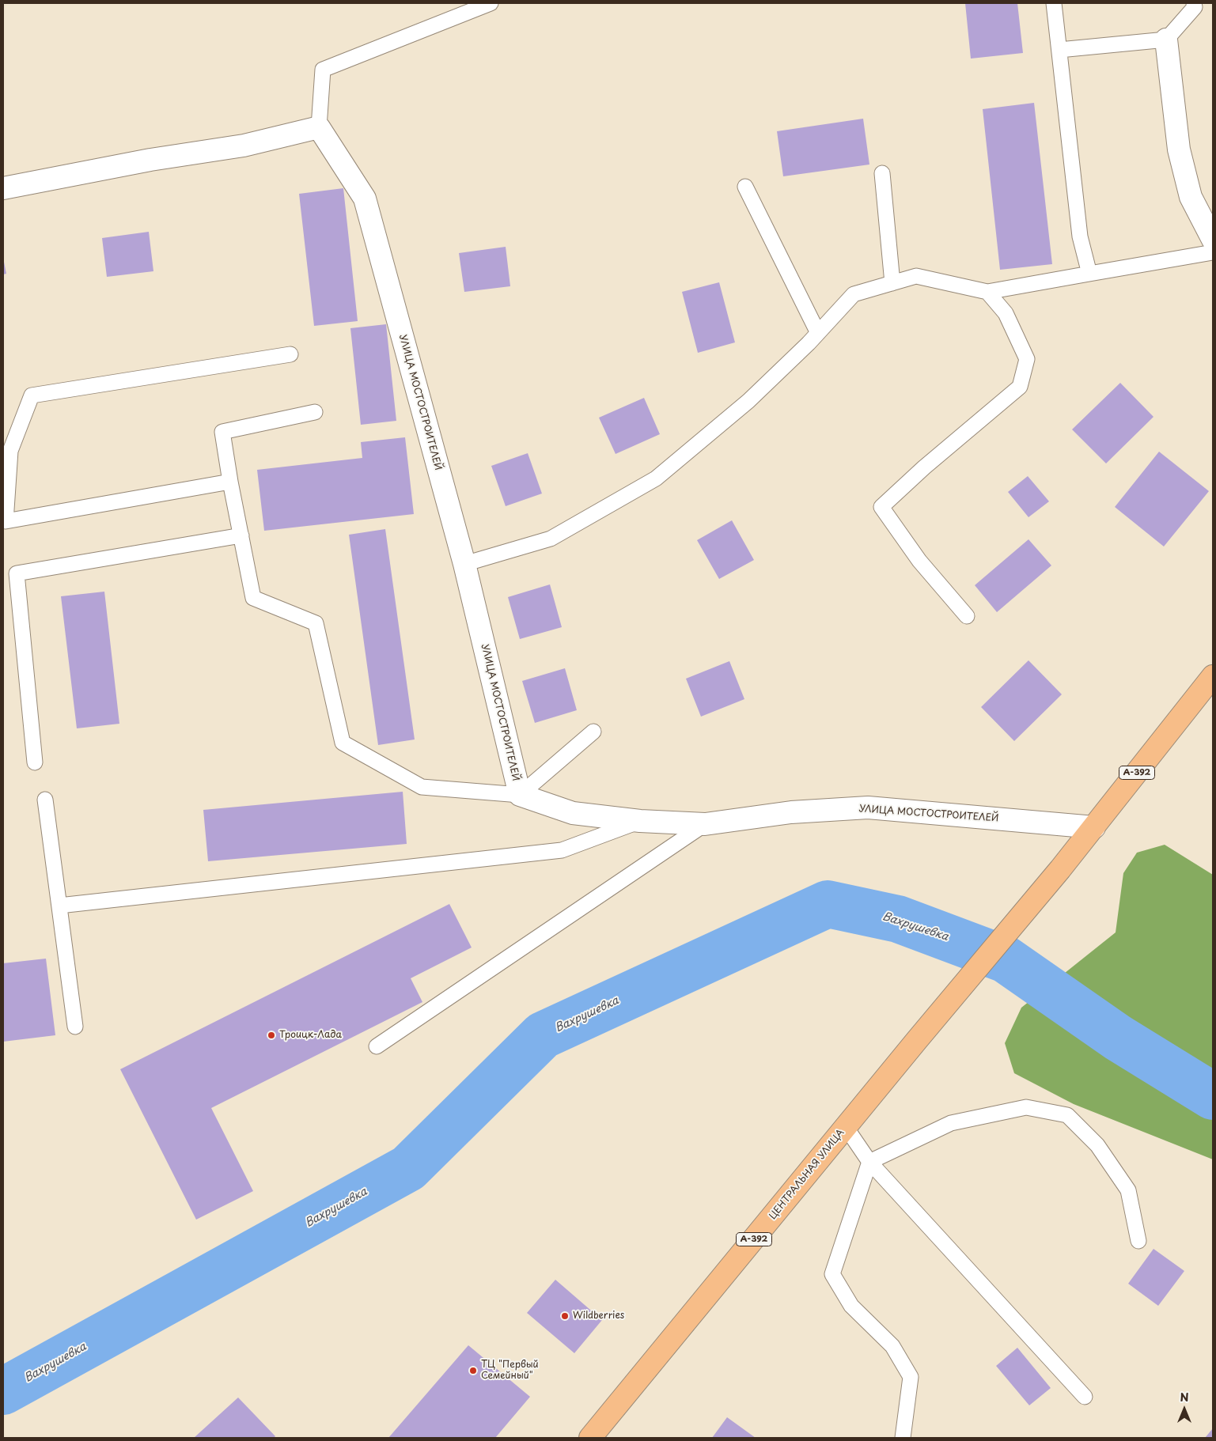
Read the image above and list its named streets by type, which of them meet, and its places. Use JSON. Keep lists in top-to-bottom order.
{
  "streets": {
    "highway": ["А-392", "ЦЕНТРАЛЬНАЯ УЛИЦА"],
    "street": ["УЛИЦА МОСТОСТРОИТЕЛЕЙ"]
  },
  "crossings": [
    ["УЛИЦА МОСТОСТРОИТЕЛЕЙ", "А-392"],
    ["УЛИЦА МОСТОСТРОИТЕЛЕЙ", "ЦЕНТРАЛЬНАЯ УЛИЦА"],
    ["А-392", "ЦЕНТРАЛЬНАЯ УЛИЦА"]
  ],
  "water": ["Вахрушевка"],
  "places": ["Троицк-Лада", "Wildberries", "ТЦ \"Первый Семейный\""],
  "north": "top"
}
